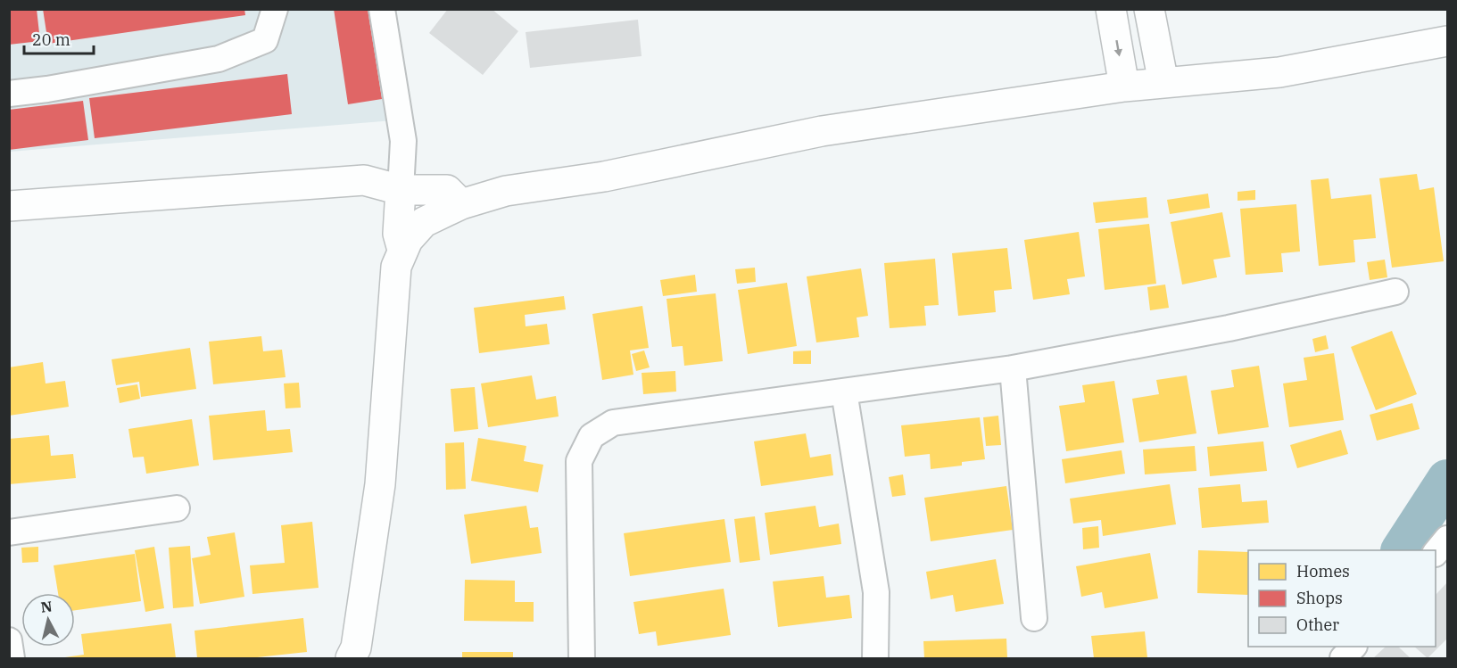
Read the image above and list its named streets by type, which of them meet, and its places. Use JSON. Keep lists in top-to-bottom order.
{
  "legend": ["Homes", "Shops", "Other"],
  "scale_bar": "20 m",
  "north": "top"
}
